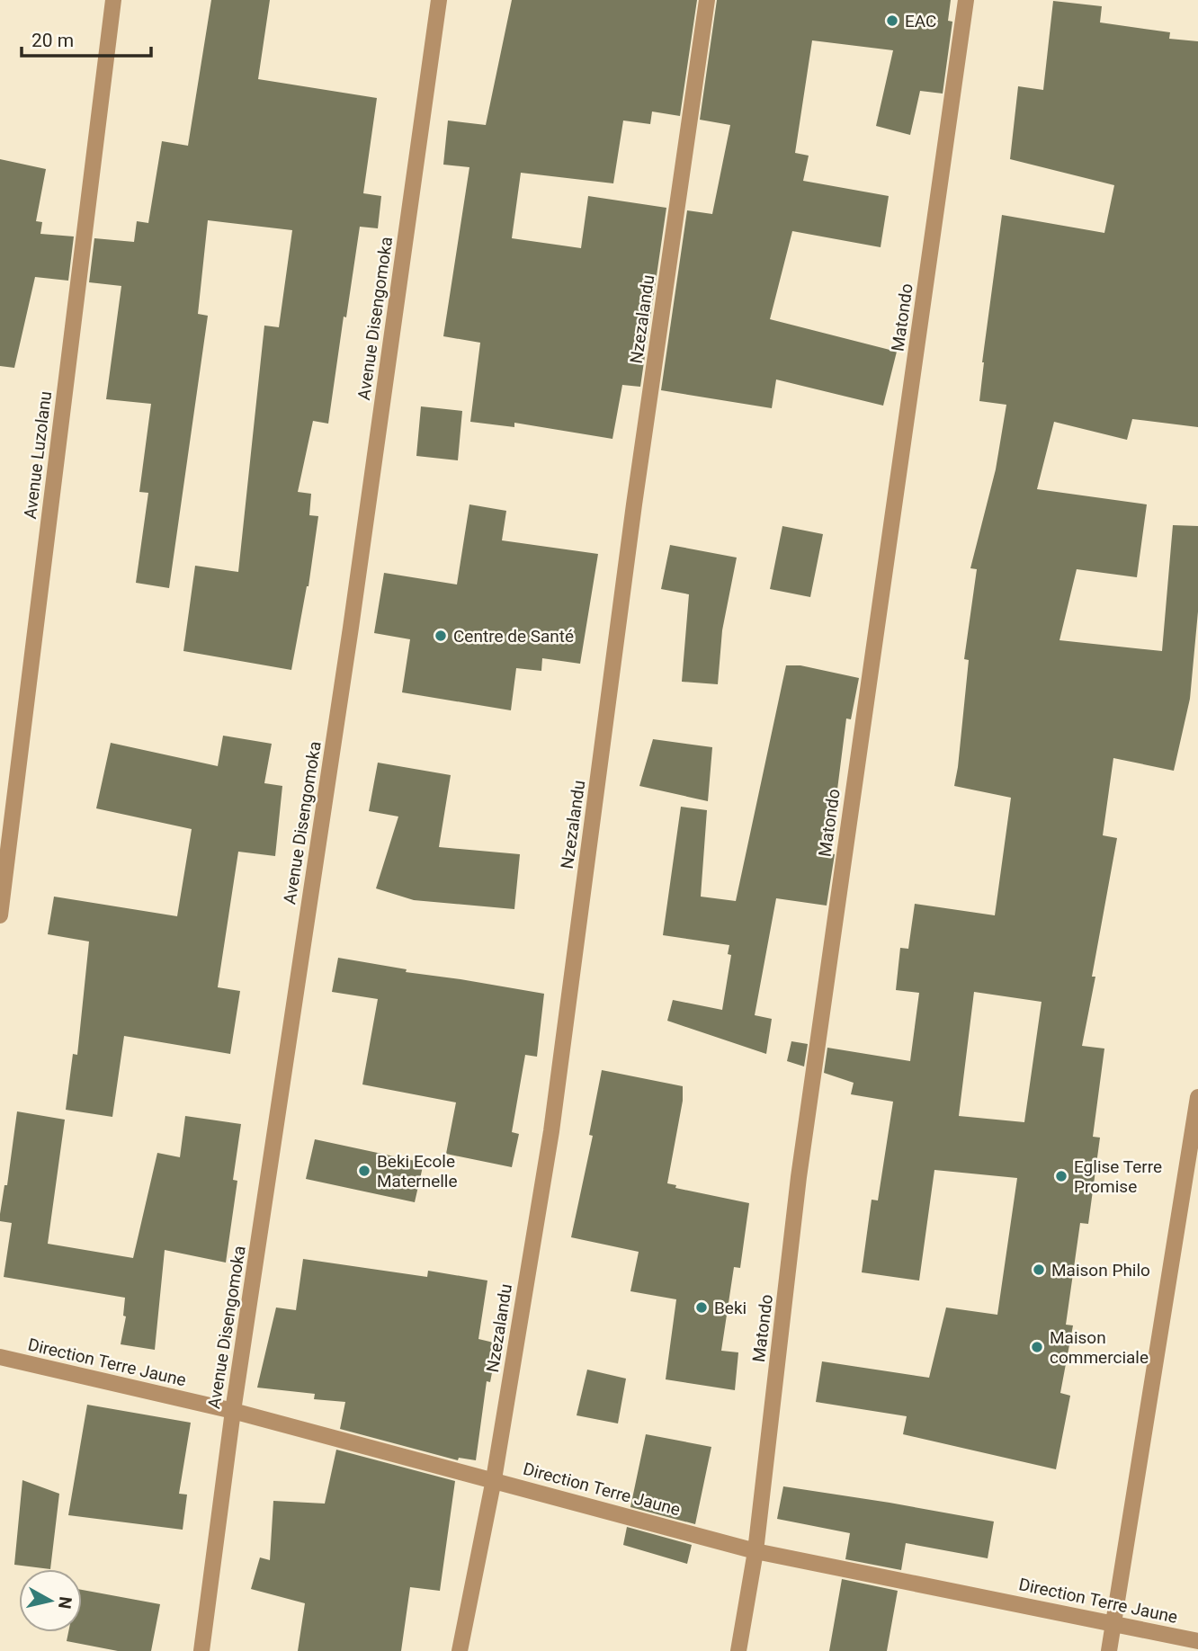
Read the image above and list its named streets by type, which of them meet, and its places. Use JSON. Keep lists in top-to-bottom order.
{
  "streets": {
    "street": [
      "Matondo",
      "Avenue Disengomoka",
      "Nzezalandu",
      "Avenue Luzolanu",
      "Direction Terre Jaune"
    ]
  },
  "crossings": [
    ["Matondo", "Direction Terre Jaune"],
    ["Avenue Disengomoka", "Direction Terre Jaune"],
    ["Nzezalandu", "Direction Terre Jaune"]
  ],
  "places": [
    "EAC",
    "Centre de Santé",
    "Beki Ecole Maternelle",
    "Eglise Terre Promise",
    "Maison Philo",
    "Beki",
    "Maison commerciale"
  ],
  "scale_bar": "20 m",
  "north": "right"
}
